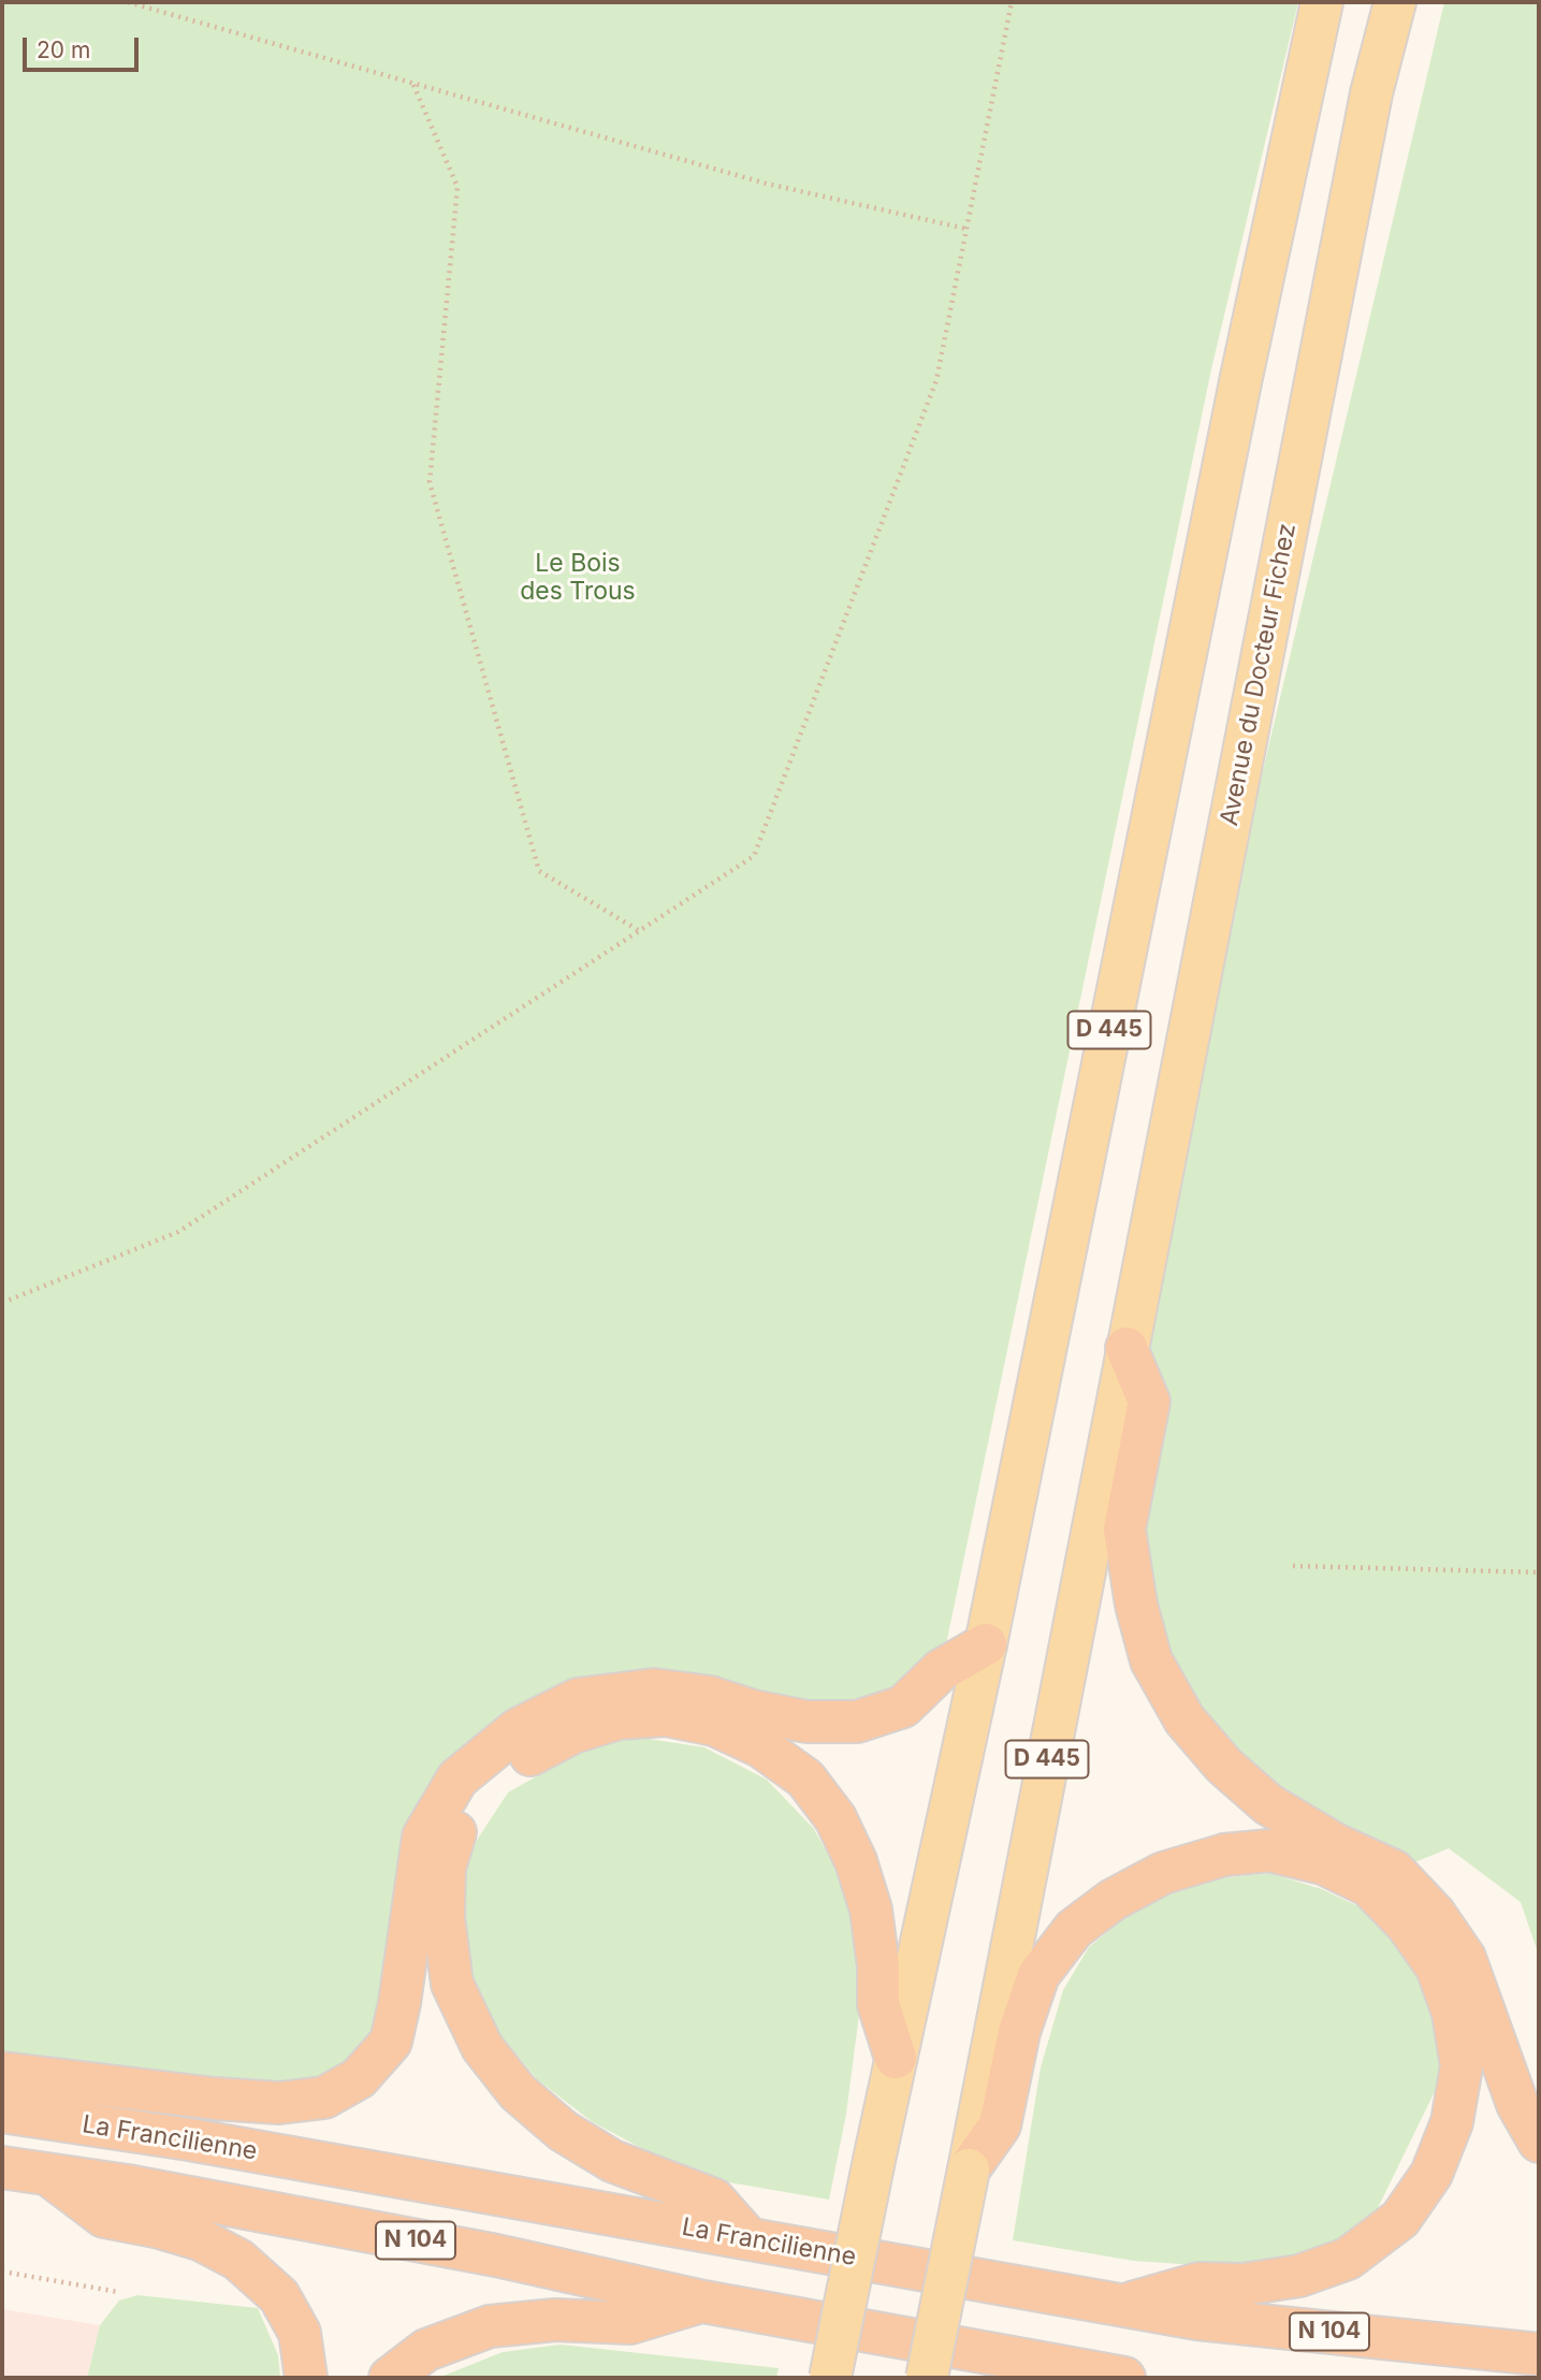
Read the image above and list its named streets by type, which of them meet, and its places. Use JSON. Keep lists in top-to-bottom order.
{
  "streets": {
    "highway": ["La Francilienne", "N 104"],
    "main road": ["Avenue du Docteur Fichez", "D 445"]
  },
  "crossings": [
    ["Avenue du Docteur Fichez", "D 445"]
  ],
  "parks": ["Le Bois des Trous"],
  "scale_bar": "20 m"
}
